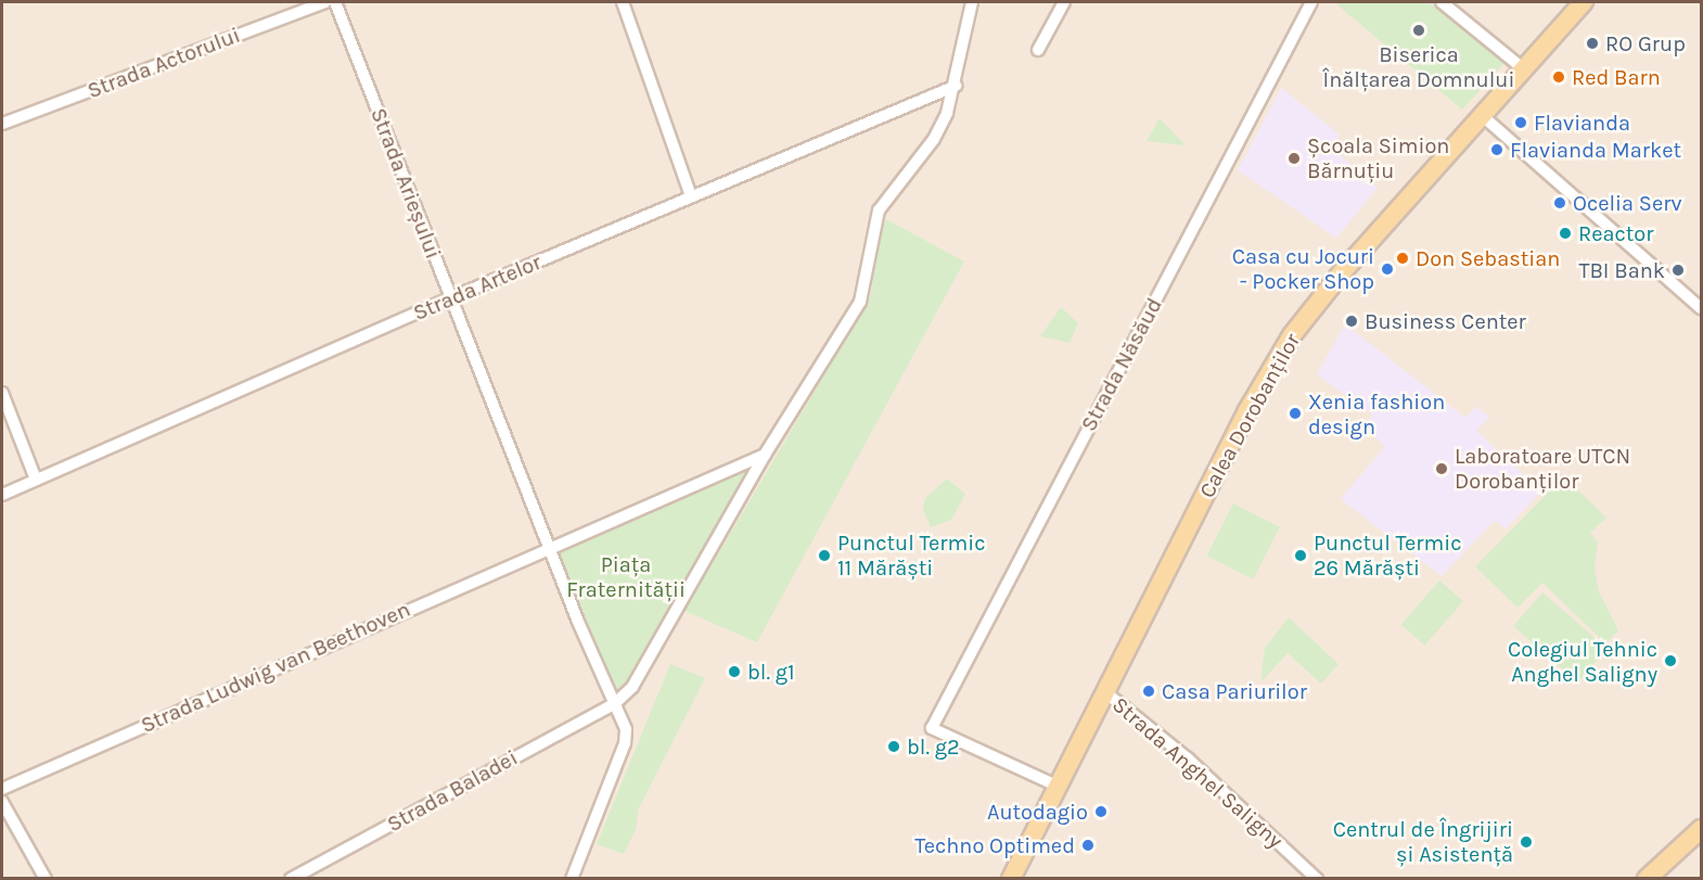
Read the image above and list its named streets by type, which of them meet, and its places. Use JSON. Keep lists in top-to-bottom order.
{
  "streets": {
    "main road": ["Calea Dorobanților"],
    "street": [
      "Strada Actorului",
      "Strada Arieșului",
      "Strada Artelor",
      "Strada Năsăud",
      "Strada Ludwig van Beethoven",
      "Strada Anghel Saligny",
      "Strada Baladei"
    ]
  },
  "crossings": [
    ["Strada Arieșului", "Strada Artelor"],
    ["Strada Arieșului", "Strada Ludwig van Beethoven"],
    ["Strada Năsăud", "Calea Dorobanților"],
    ["Calea Dorobanților", "Strada Anghel Saligny"]
  ],
  "parks": ["Piața Fraternității"],
  "places": [
    "Biserica Înălțarea Domnului",
    "RO Grup",
    "Red Barn",
    "Flavianda",
    "Flavianda Market",
    "Școala Simion Bărnuțiu",
    "Ocelia Serv",
    "Reactor",
    "Don Sebastian",
    "Casa cu Jocuri - Pocker Shop",
    "TBI Bank",
    "Business Center",
    "Xenia fashion design",
    "Laboratoare UTCN Dorobanților",
    "Punctul Termic 11 Mărăști",
    "Punctul Termic 26 Mărăști",
    "Colegiul Tehnic Anghel Saligny",
    "bl. g1",
    "Casa Pariurilor",
    "bl. g2",
    "Autodagio",
    "Centrul de Îngrijiri și Asistență",
    "Techno Optimed"
  ]
}
